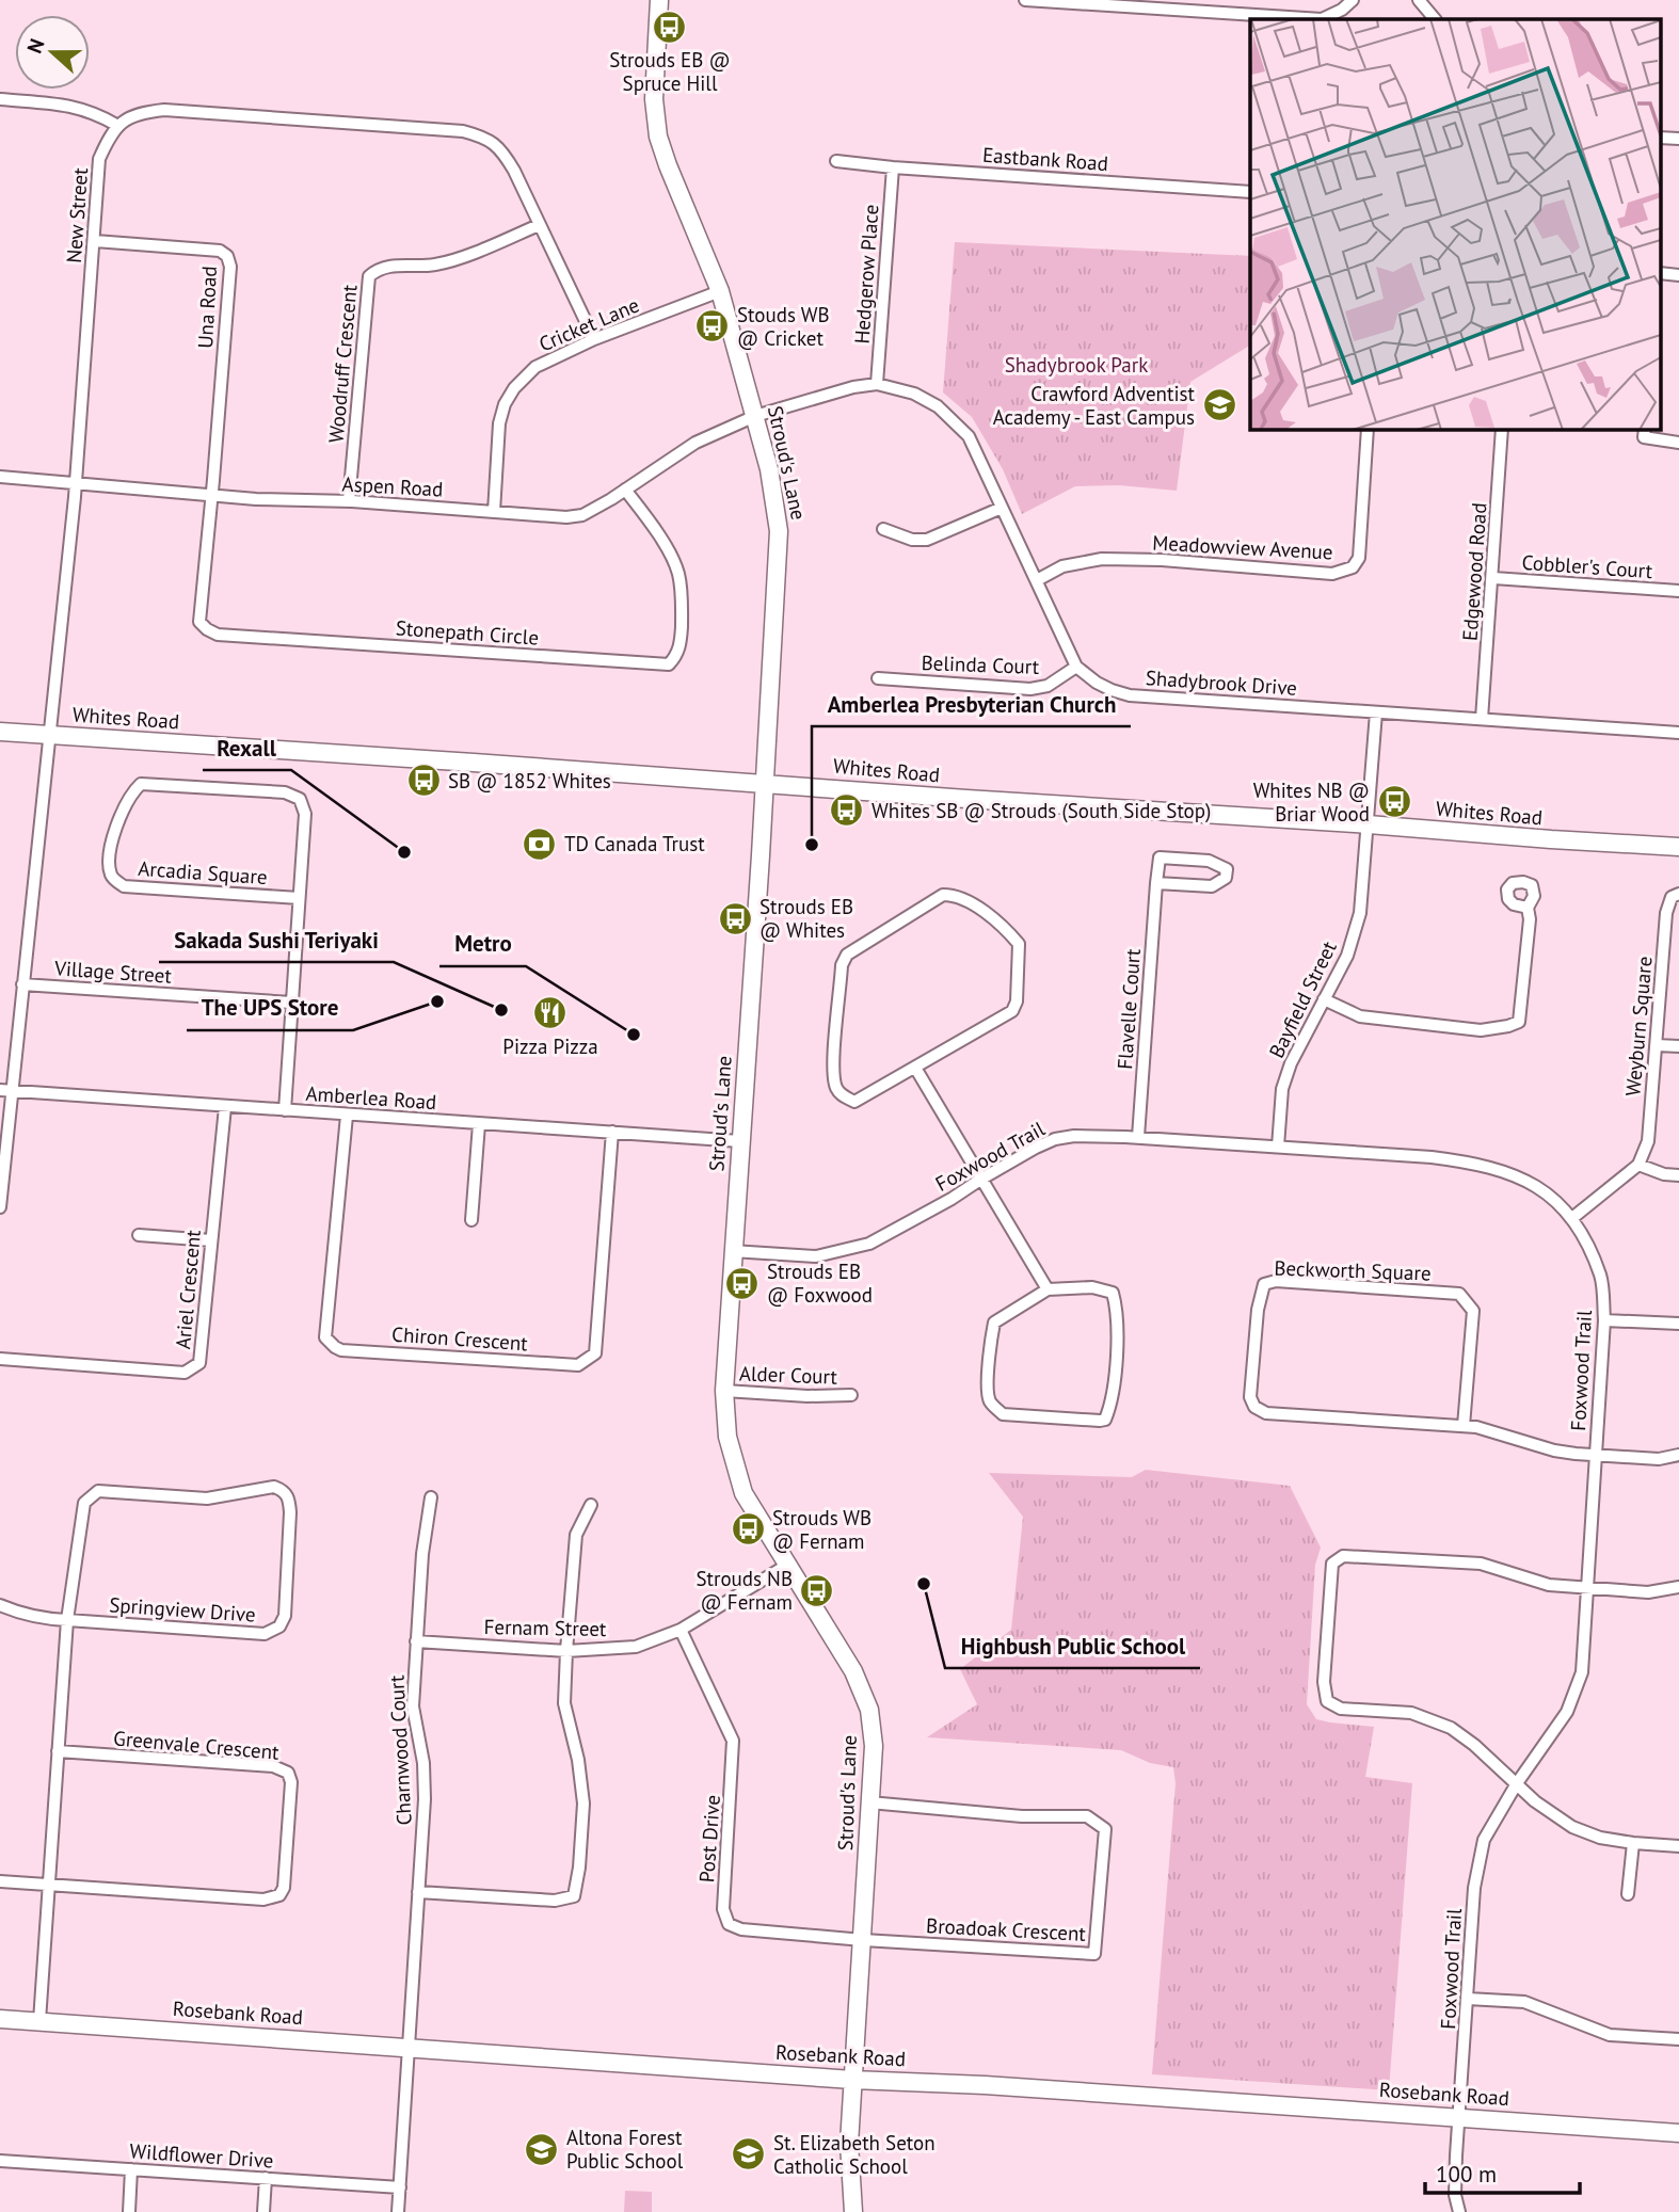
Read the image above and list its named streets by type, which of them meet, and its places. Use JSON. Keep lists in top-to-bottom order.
{
  "streets": {
    "street": [
      "Eastbank Road",
      "New Street",
      "Hedgerow Place",
      "Una Road",
      "Cricket Lane",
      "Woodruff Crescent",
      "Stroud's Lane",
      "Aspen Road",
      "Meadowview Avenue",
      "Cobbler's Court",
      "Edgewood Road",
      "Stonepath Circle",
      "Belinda Court",
      "Shadybrook Drive",
      "Whites Road",
      "Arcadia Square",
      "Village Street",
      "Bayfield Street",
      "Flavelle Court",
      "Weyburn Square",
      "Amberlea Road",
      "Foxwood Trail",
      "Beckworth Square",
      "Ariel Crescent",
      "Chiron Crescent",
      "Alder Court",
      "Springview Drive",
      "Fernam Street",
      "Greenvale Crescent",
      "Charnwood Court",
      "Post Drive",
      "Broadoak Crescent",
      "Rosebank Road",
      "Wildflower Drive"
    ]
  },
  "crossings": [
    ["Eastbank Road", "Hedgerow Place"],
    ["New Street", "Una Road"],
    ["New Street", "Aspen Road"],
    ["New Street", "Whites Road"],
    ["New Street", "Village Street"],
    ["New Street", "Amberlea Road"],
    ["Una Road", "Aspen Road"],
    ["Una Road", "Stonepath Circle"],
    ["Cricket Lane", "Stroud's Lane"],
    ["Cricket Lane", "Aspen Road"],
    ["Woodruff Crescent", "Aspen Road"],
    ["Stroud's Lane", "Aspen Road"],
    ["Stroud's Lane", "Whites Road"],
    ["Stroud's Lane", "Amberlea Road"],
    ["Stroud's Lane", "Foxwood Trail"],
    ["Stroud's Lane", "Alder Court"],
    ["Stroud's Lane", "Fernam Street"],
    ["Stroud's Lane", "Post Drive"],
    ["Stroud's Lane", "Broadoak Crescent"],
    ["Stroud's Lane", "Rosebank Road"],
    ["Aspen Road", "Stonepath Circle"],
    ["Cobbler's Court", "Edgewood Road"],
    ["Edgewood Road", "Shadybrook Drive"],
    ["Belinda Court", "Shadybrook Drive"],
    ["Shadybrook Drive", "Bayfield Street"],
    ["Whites Road", "Bayfield Street"],
    ["Arcadia Square", "Village Street"],
    ["Arcadia Square", "Amberlea Road"],
    ["Bayfield Street", "Foxwood Trail"],
    ["Flavelle Court", "Foxwood Trail"],
    ["Amberlea Road", "Ariel Crescent"],
    ["Amberlea Road", "Chiron Crescent"],
    ["Foxwood Trail", "Beckworth Square"],
    ["Foxwood Trail", "Rosebank Road"],
    ["Springview Drive", "Greenvale Crescent"],
    ["Springview Drive", "Rosebank Road"],
    ["Fernam Street", "Charnwood Court"],
    ["Fernam Street", "Post Drive"],
    ["Charnwood Court", "Rosebank Road"],
    ["Charnwood Court", "Wildflower Drive"],
    ["Post Drive", "Broadoak Crescent"]
  ],
  "parks": ["Shadybrook Park"],
  "places": {
    "bus stop": [
      "Strouds EB @ Spruce Hill",
      "Stouds WB @ Cricket",
      "SB @ 1852 Whites",
      "Whites NB @ Briar Wood",
      "Whites SB @ Strouds (South Side Stop)",
      "Strouds EB @ Whites",
      "Strouds EB @ Foxwood",
      "Strouds WB @ Fernam",
      "Strouds NB @ Fernam"
    ],
    "school or university": ["Crawford Adventist Academy - East Campus", "Altona Forest Public School", "St. Elizabeth Seton Catholic School"],
    "bank": ["TD Canada Trust"],
    "other": [
      "Amberlea Presbyterian Church",
      "Rexall",
      "The UPS Store",
      "Sakada Sushi Teriyaki",
      "Metro",
      "Highbush Public School"
    ],
    "restaurant": ["Pizza Pizza"]
  },
  "scale_bar": "100 m",
  "north": "left"
}
